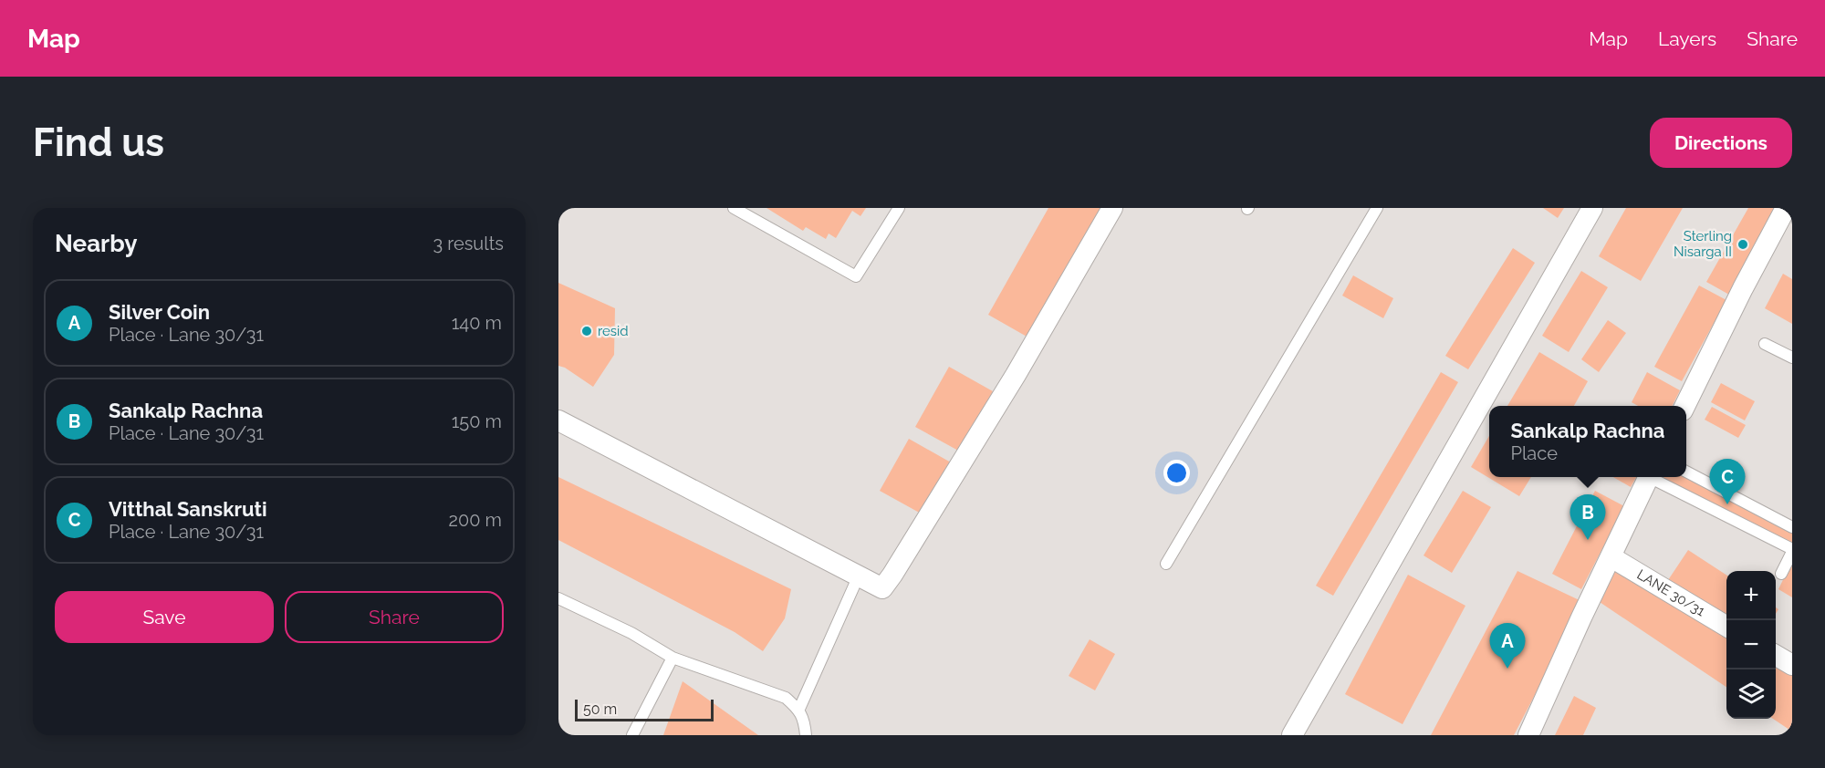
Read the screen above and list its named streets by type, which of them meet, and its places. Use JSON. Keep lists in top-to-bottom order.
{
  "streets": {
    "street": ["LANE 30/31"]
  },
  "places": ["Sterling Nisarga II", "resid"],
  "scale_bar": "50 m",
  "page": {
    "header": "Map",
    "nav": ["Map", "Layers", "Share"],
    "buttons": [
      "Directions",
      ["Save", "Share"]
    ],
    "title": "Find us",
    "heading": ["Nearby", "3 results"],
    "list": [
      {
        "mark": "A",
        "name": "Silver Coin",
        "note": "Place · Lane 30/31",
        "value": "140 m"
      },
      {
        "mark": "B",
        "name": "Sankalp Rachna",
        "note": "Place · Lane 30/31",
        "value": "150 m"
      },
      {
        "mark": "C",
        "name": "Vitthal Sanskruti",
        "note": "Place · Lane 30/31",
        "value": "200 m"
      }
    ],
    "popup": ["Sankalp Rachna", "Place"],
    "pins": ["C", "B", "A"],
    "map_buttons": ["+", "−"],
    "scale": "50 m"
  }
}
